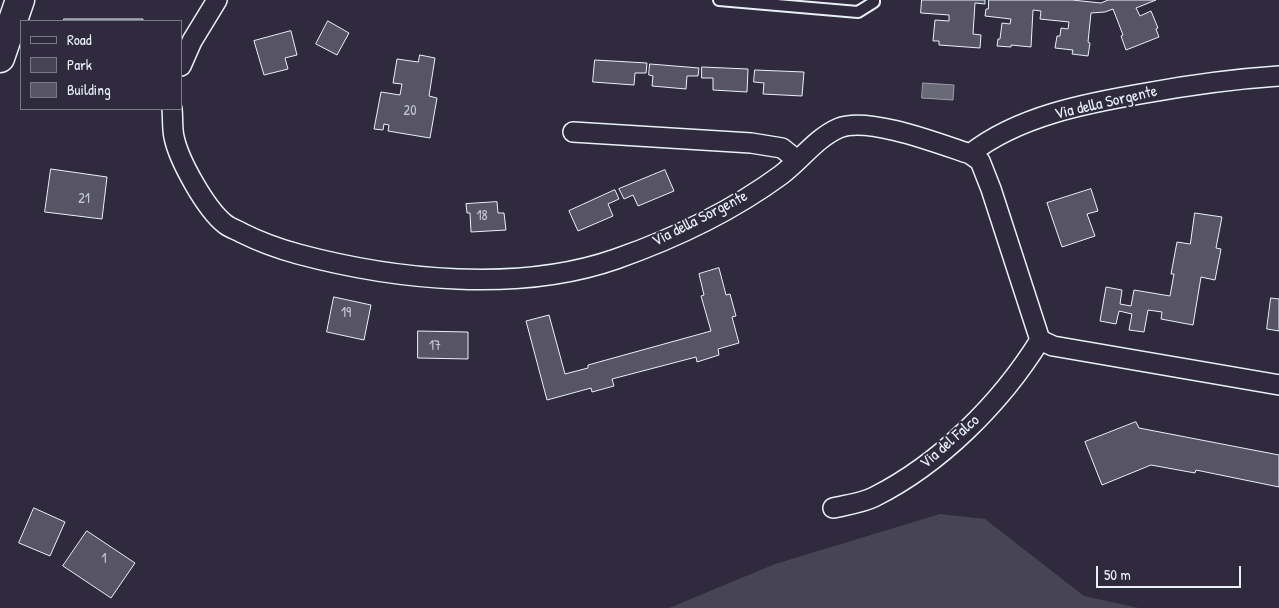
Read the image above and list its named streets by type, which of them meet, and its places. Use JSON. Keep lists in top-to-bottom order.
{
  "streets": {
    "street": ["Via della Sorgente", "Via del Falco"]
  },
  "house_numbers": [
    "20",
    "21",
    "18",
    "19",
    "17",
    "1"
  ],
  "legend": ["Road", "Park", "Building"],
  "scale_bar": "50 m"
}
